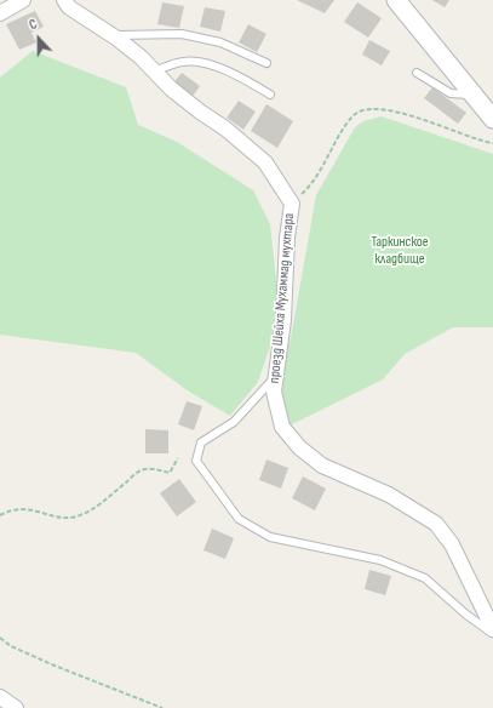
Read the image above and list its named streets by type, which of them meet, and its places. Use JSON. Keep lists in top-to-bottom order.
{
  "streets": {
    "street": ["проезд Шейха Мухаммад мухтара"]
  },
  "parks": ["Таркинское кладбище"],
  "north": "top"
}
